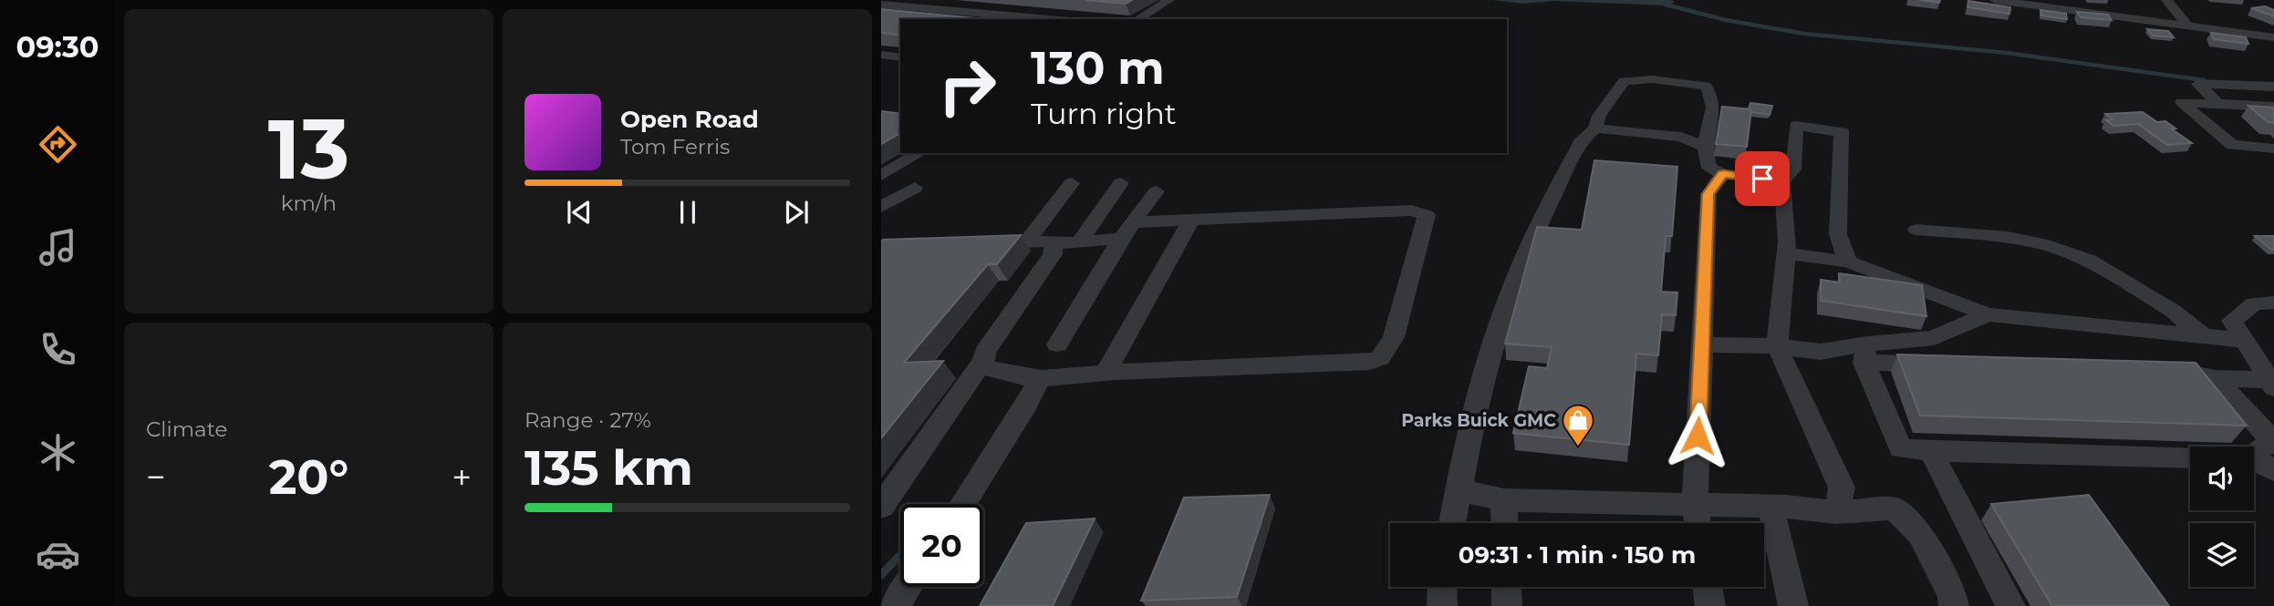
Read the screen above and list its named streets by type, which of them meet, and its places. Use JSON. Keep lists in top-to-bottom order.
{
  "places": {
    "shop": ["Parks Buick GMC"]
  },
  "page": {
    "tabs": "09:30",
    "tile": [
      ["13", "km/h"],
      "Climate",
      ["Range · 27%", "135 km"]
    ],
    "turn": ["130 m", "Turn right"],
    "song": ["Open Road", "Tom Ferris"],
    "heat": ["−", "20°", "+"],
    "limit": "20",
    "trip": "09:31 · 1 min · 150 m"
  }
}
